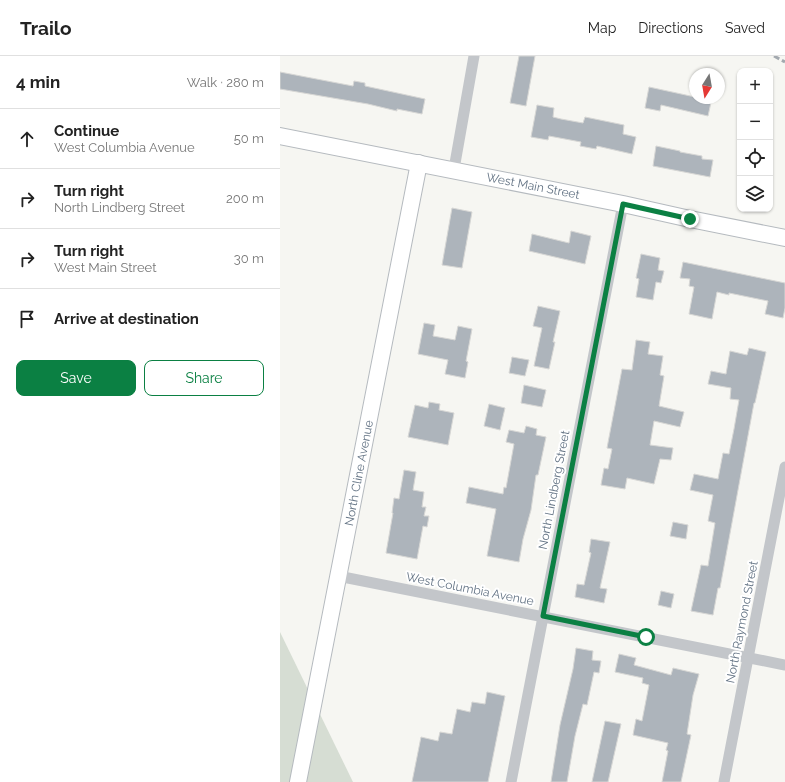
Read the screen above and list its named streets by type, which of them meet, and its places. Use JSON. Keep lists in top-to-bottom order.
{
  "streets": {
    "street": [
      "West Main Street",
      "North Cline Avenue",
      "North Lindberg Street",
      "West Columbia Avenue",
      "North Raymond Street"
    ]
  },
  "crossings": [
    ["West Main Street", "North Cline Avenue"],
    ["West Main Street", "North Lindberg Street"],
    ["North Cline Avenue", "West Columbia Avenue"],
    ["North Lindberg Street", "West Columbia Avenue"],
    ["West Columbia Avenue", "North Raymond Street"]
  ],
  "north": "bottom",
  "page": {
    "header": "Trailo",
    "nav": ["Map", "Directions", "Saved"],
    "heading": ["4 min", "Walk · 280 m"],
    "map_buttons": ["+", "−"],
    "list": [
      ["Continue", "West Columbia Avenue", "50 m"],
      ["Turn right", "North Lindberg Street", "200 m"],
      ["Turn right", "West Main Street", "30 m"],
      "Arrive at destination"
    ],
    "buttons": ["Save", "Share"]
  }
}
